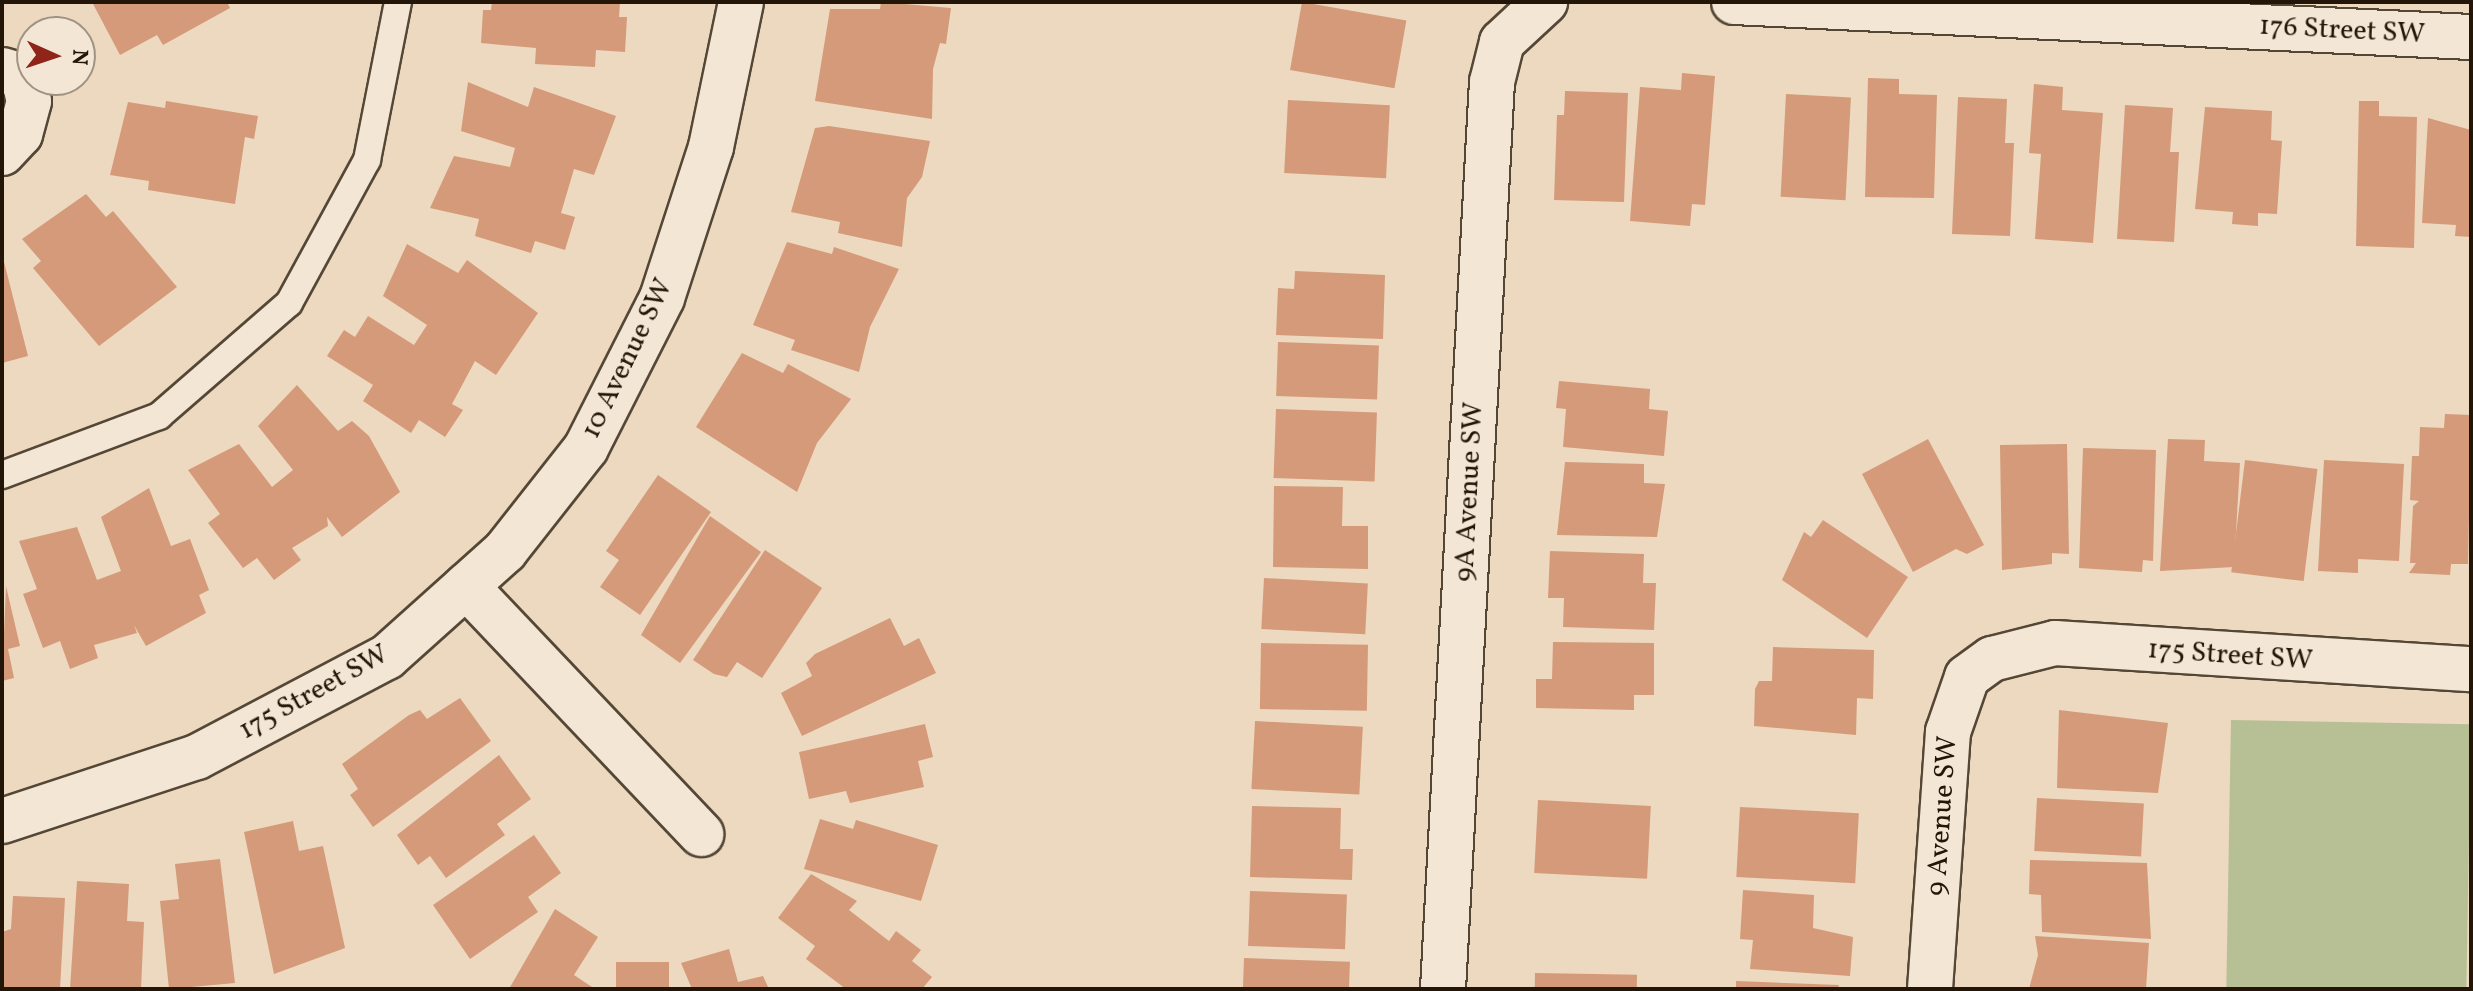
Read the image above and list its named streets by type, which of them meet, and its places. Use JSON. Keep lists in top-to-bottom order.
{
  "streets": {
    "street": [
      "176 Street SW",
      "10 Avenue SW",
      "9A Avenue SW",
      "175 Street SW",
      "9 Avenue SW"
    ]
  },
  "crossings": [
    ["10 Avenue SW", "175 Street SW"],
    ["175 Street SW", "9 Avenue SW"]
  ],
  "north": "right"
}
